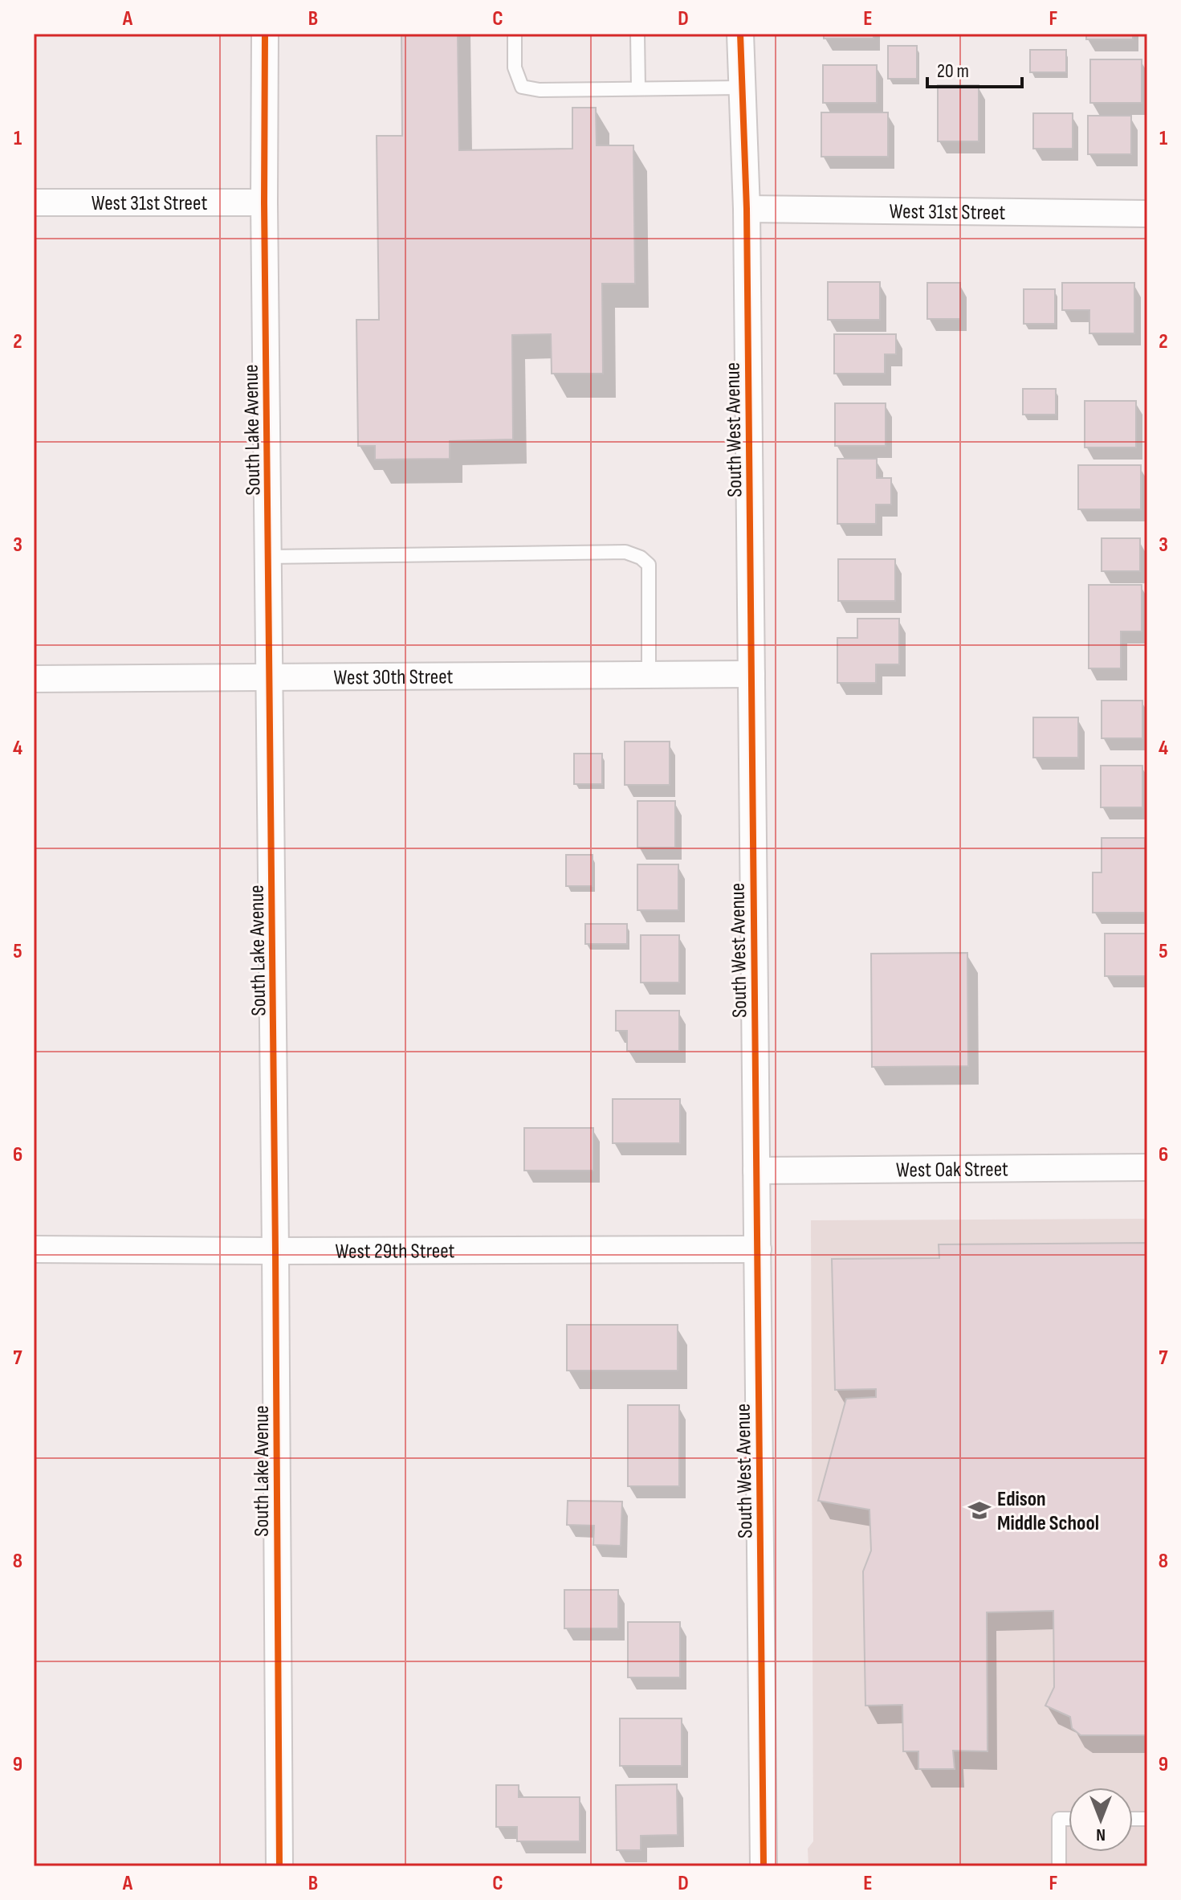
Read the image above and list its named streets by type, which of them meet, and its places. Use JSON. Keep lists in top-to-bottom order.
{
  "streets": {
    "street": [
      "West 31st Street",
      "South Lake Avenue",
      "South West Avenue",
      "West 30th Street",
      "West Oak Street",
      "West 29th Street"
    ]
  },
  "crossings": [
    ["West 31st Street", "South Lake Avenue"],
    ["West 31st Street", "South West Avenue"],
    ["South Lake Avenue", "West 30th Street"],
    ["South Lake Avenue", "West 29th Street"],
    ["South West Avenue", "West 30th Street"],
    ["South West Avenue", "West Oak Street"],
    ["South West Avenue", "West 29th Street"]
  ],
  "places": {
    "school or university": ["Edison Middle School"]
  },
  "scale_bar": "20 m",
  "north": "bottom",
  "grid": {
    "columns": [
      "A",
      "B",
      "C",
      "D",
      "E",
      "F"
    ],
    "rows": [
      "1",
      "2",
      "3",
      "4",
      "5",
      "6",
      "7",
      "8",
      "9"
    ]
  }
}
